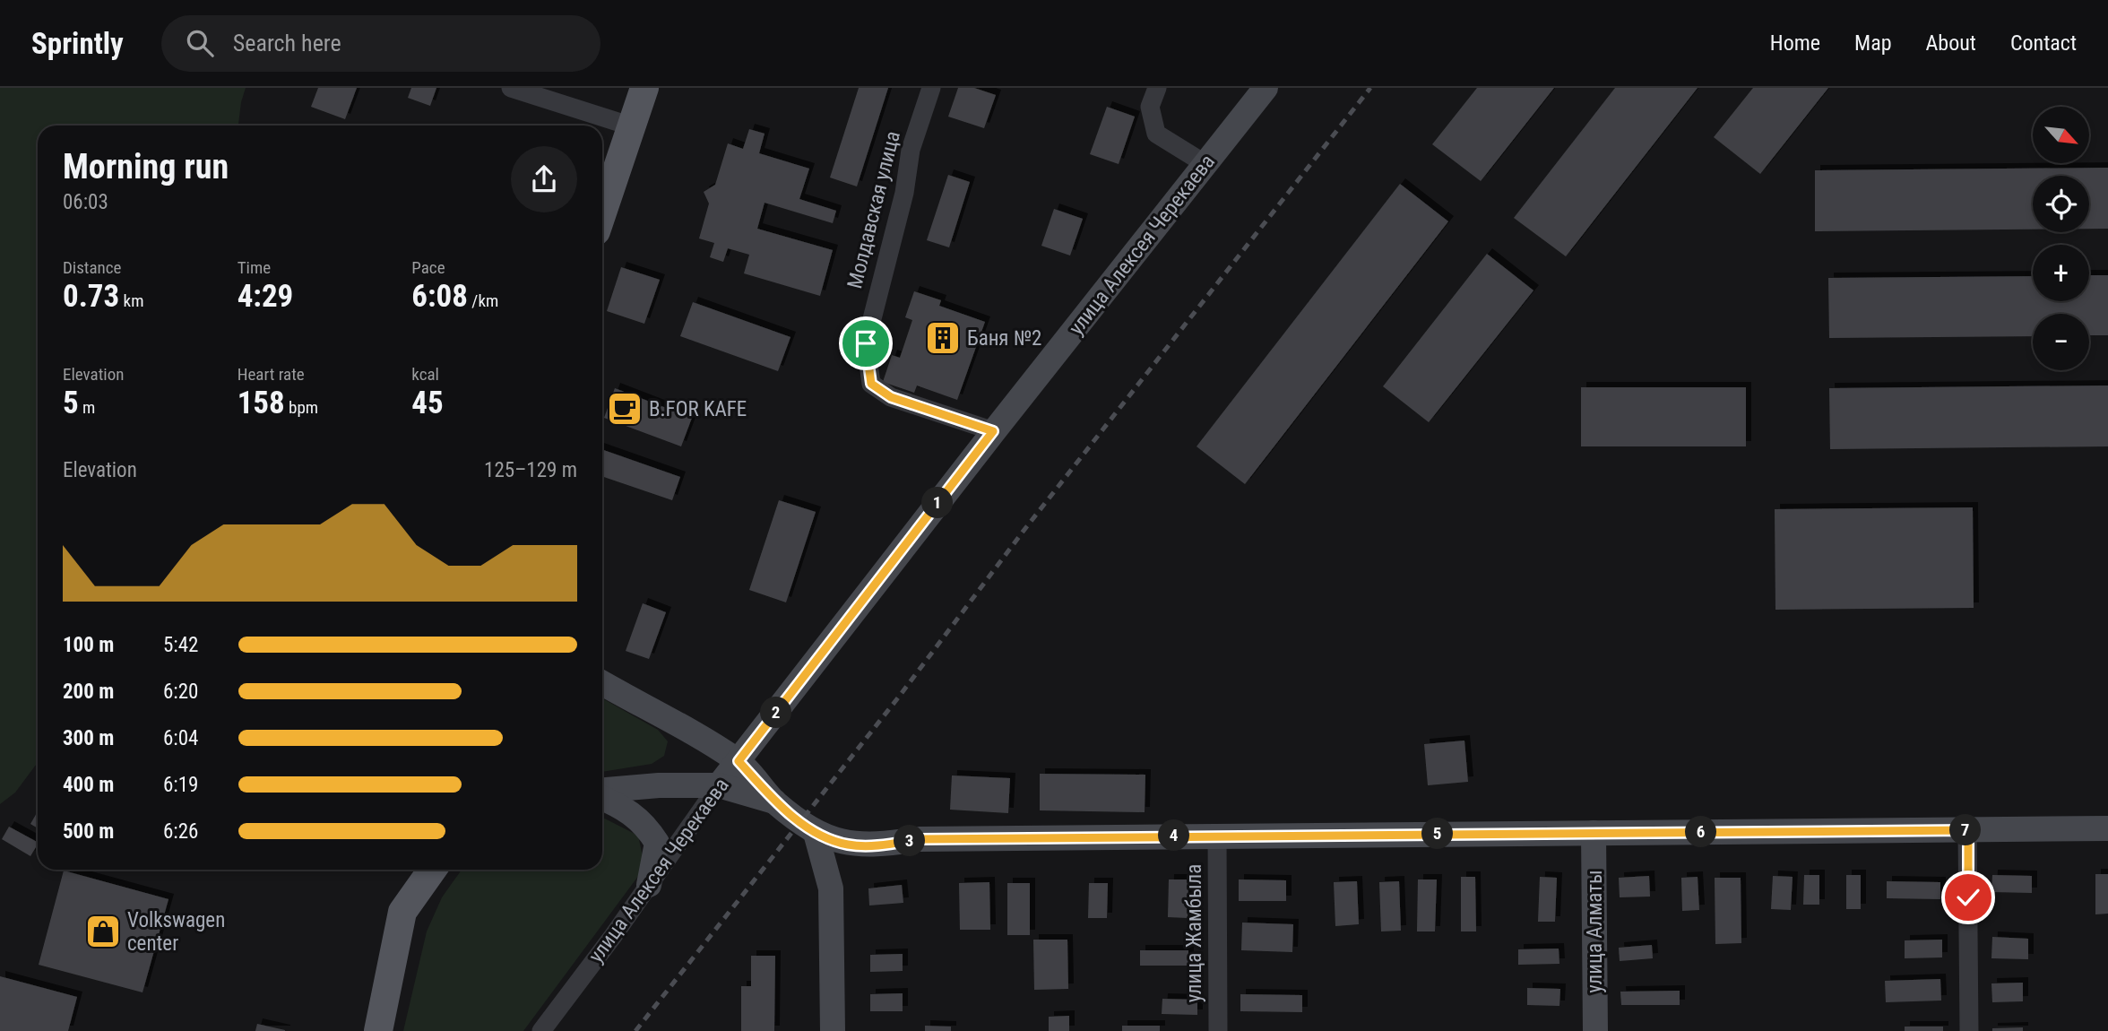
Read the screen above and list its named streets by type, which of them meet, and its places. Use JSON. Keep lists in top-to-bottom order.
{
  "streets": {
    "street": [
      "Молдавская улица",
      "улица Алексея Черекаева",
      "улица Алматы",
      "улица Жамбыла"
    ]
  },
  "crossings": [
    ["Молдавская улица", "улица Алексея Черекаева"]
  ],
  "places": {
    "building": ["Баня №2"],
    "cafe": ["B.FOR KAFE"],
    "shop": ["Volkswagen center"]
  },
  "north": "bottom right",
  "page": {
    "header": "Sprintly",
    "search": "Search here",
    "nav": [
      "Home",
      "Map",
      "About",
      "Contact"
    ],
    "map_buttons": ["+", "−"],
    "heading": ["Morning run", "06:03"],
    "stats": [
      ["Distance", "0.73 km"],
      ["Time", "4:29"],
      ["Pace", "6:08 /km"],
      ["Elevation", "5 m"],
      ["Heart rate", "158 bpm"],
      ["kcal", "45"]
    ],
    "chart": ["Elevation", "125–129 m"],
    "pins": [
      "1",
      "2",
      "7",
      "6",
      "5",
      "4",
      "3"
    ],
    "list": [
      {
        "name": "100 m",
        "note": "5:42"
      },
      {
        "name": "200 m",
        "note": "6:20"
      },
      {
        "name": "300 m",
        "note": "6:04"
      },
      {
        "name": "400 m",
        "note": "6:19"
      },
      {
        "name": "500 m",
        "note": "6:26"
      }
    ]
  }
}
